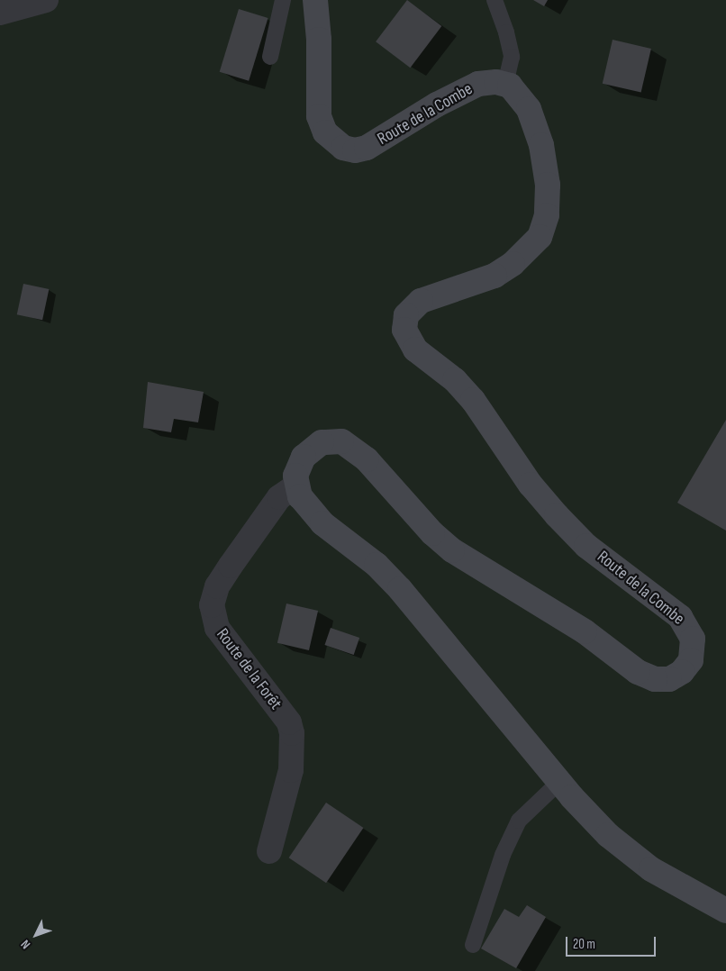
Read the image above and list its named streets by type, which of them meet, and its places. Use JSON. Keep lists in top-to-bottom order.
{
  "streets": {
    "street": ["Route de la Combe", "Route de la Forêt"]
  },
  "crossings": [
    ["Route de la Combe", "Route de la Forêt"]
  ],
  "scale_bar": "20 m",
  "north": "bottom left"
}
